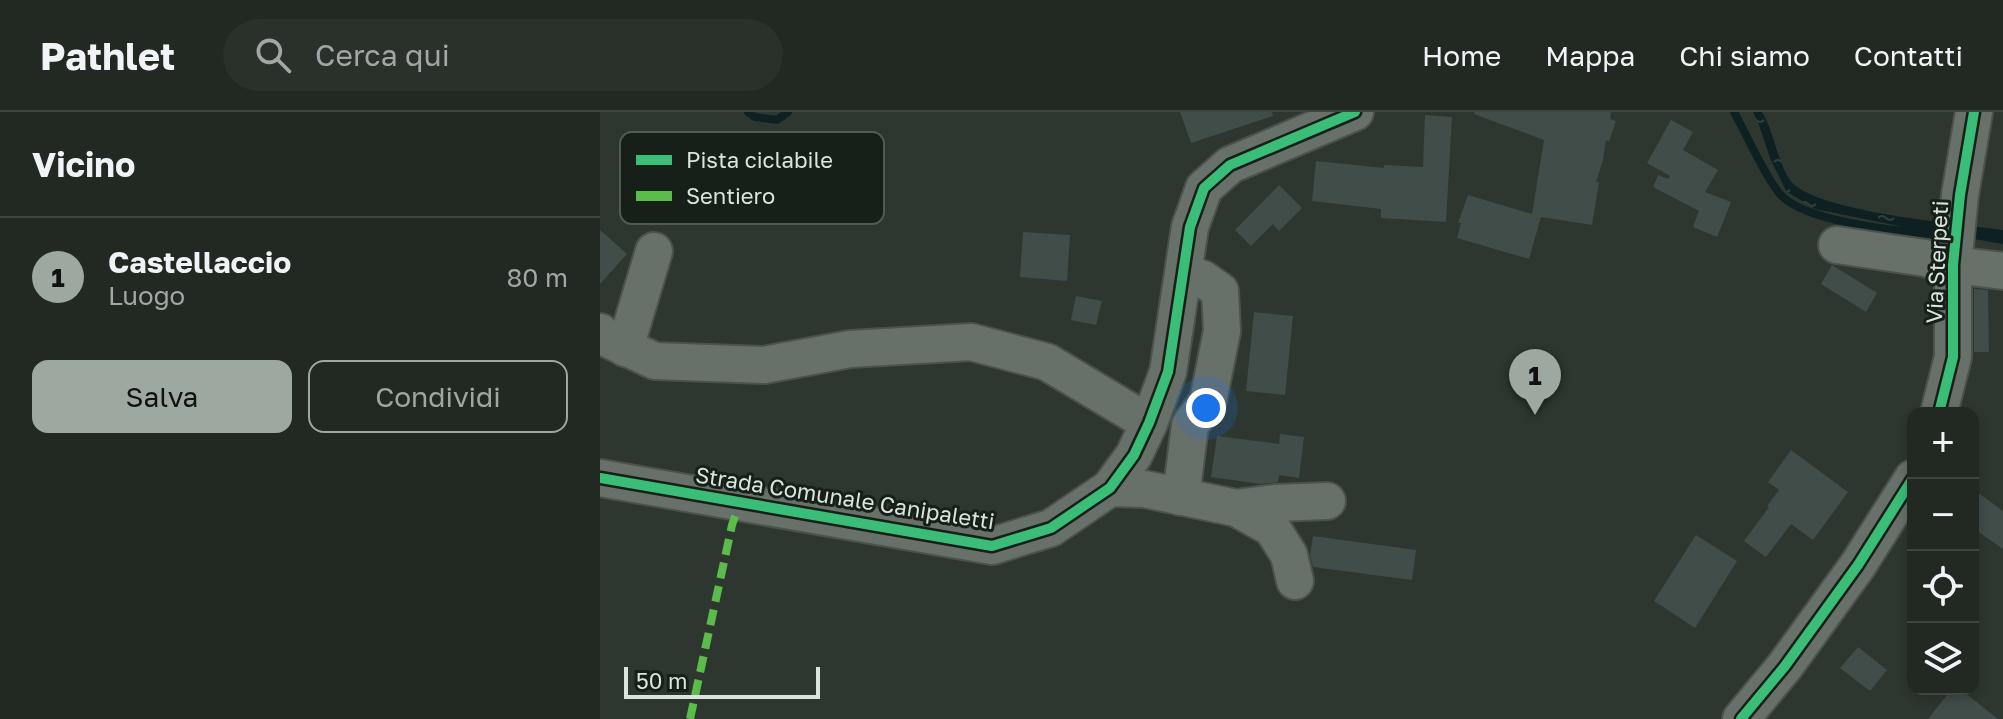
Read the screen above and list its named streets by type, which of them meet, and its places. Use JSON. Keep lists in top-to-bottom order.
{
  "streets": {
    "street": ["Via Sterpeti", "Strada Comunale Canipaletti"]
  },
  "legend": ["Pista ciclabile", "Sentiero"],
  "scale_bar": "50 m",
  "page": {
    "header": "Pathlet",
    "search": "Cerca qui",
    "nav": [
      "Home",
      "Mappa",
      "Chi siamo",
      "Contatti"
    ],
    "heading": "Vicino",
    "list": [
      {
        "mark": "1",
        "name": "Castellaccio",
        "note": "Luogo",
        "value": "80 m"
      }
    ],
    "buttons": ["Salva", "Condividi"],
    "pins": "1",
    "map_buttons": ["+", "−"],
    "scale": "50 m"
  }
}
